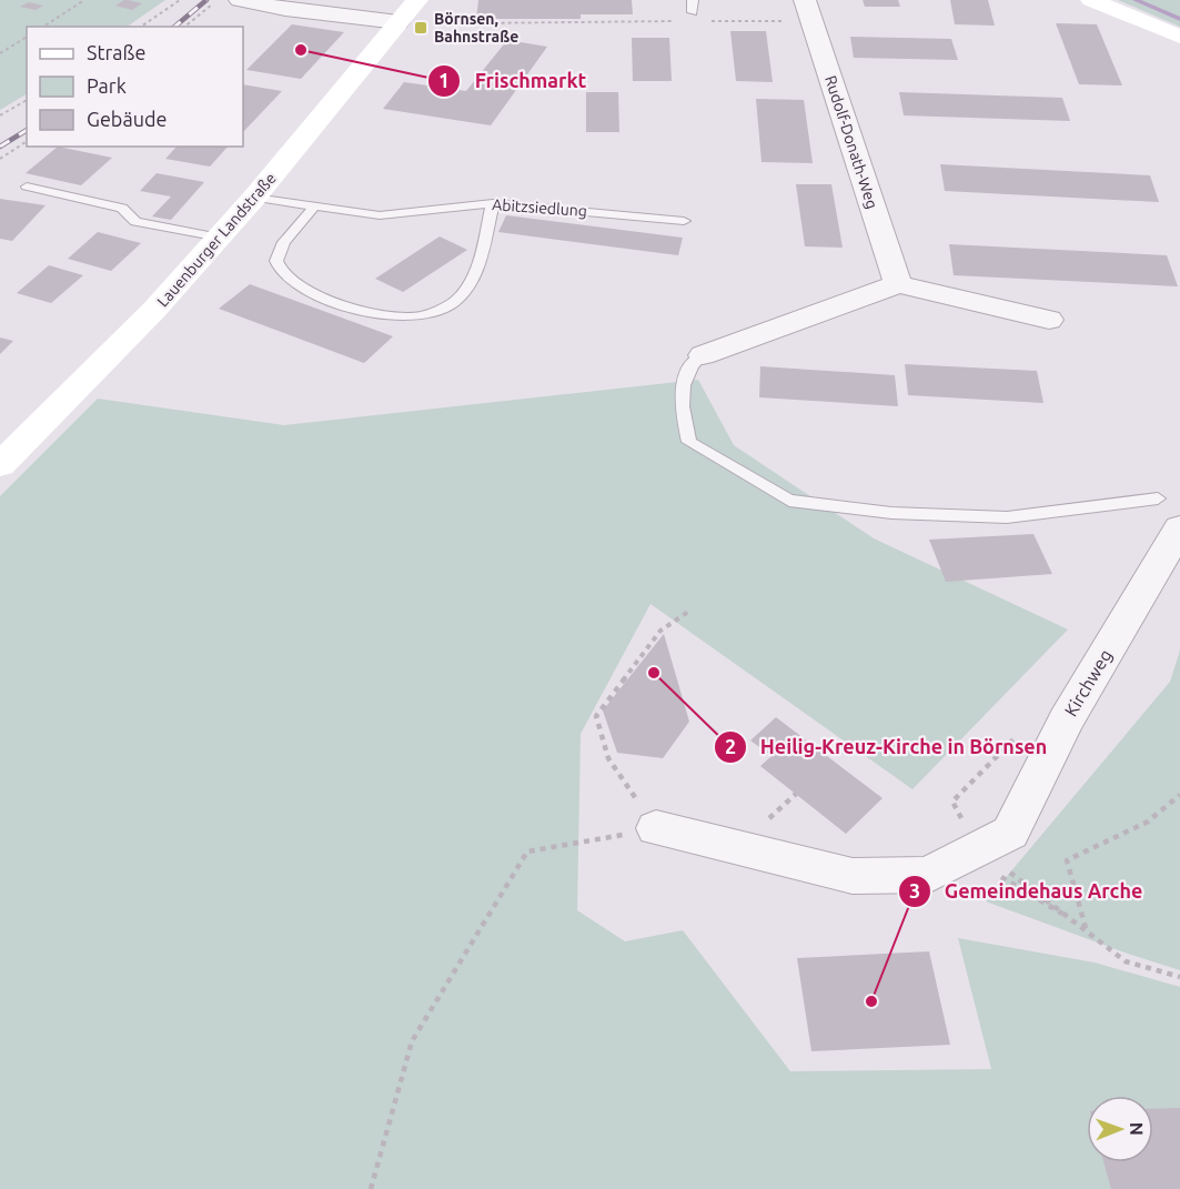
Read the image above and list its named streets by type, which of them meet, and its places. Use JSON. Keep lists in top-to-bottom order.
{
  "streets": {
    "main road": ["Lauenburger Landstraße"],
    "street": ["Rudolf-Donath-Weg", "Kirchweg"],
    "lane": ["Abitzsiedlung"]
  },
  "crossings": [
    ["Abitzsiedlung", "Lauenburger Landstraße"]
  ],
  "places": {
    "transit": ["Börnsen, Bahnstraße"],
    "other": ["Frischmarkt", "Heilig-Kreuz-Kirche in Börnsen", "Gemeindehaus Arche"]
  },
  "legend": ["Straße", "Park", "Gebäude"],
  "north": "right"
}
